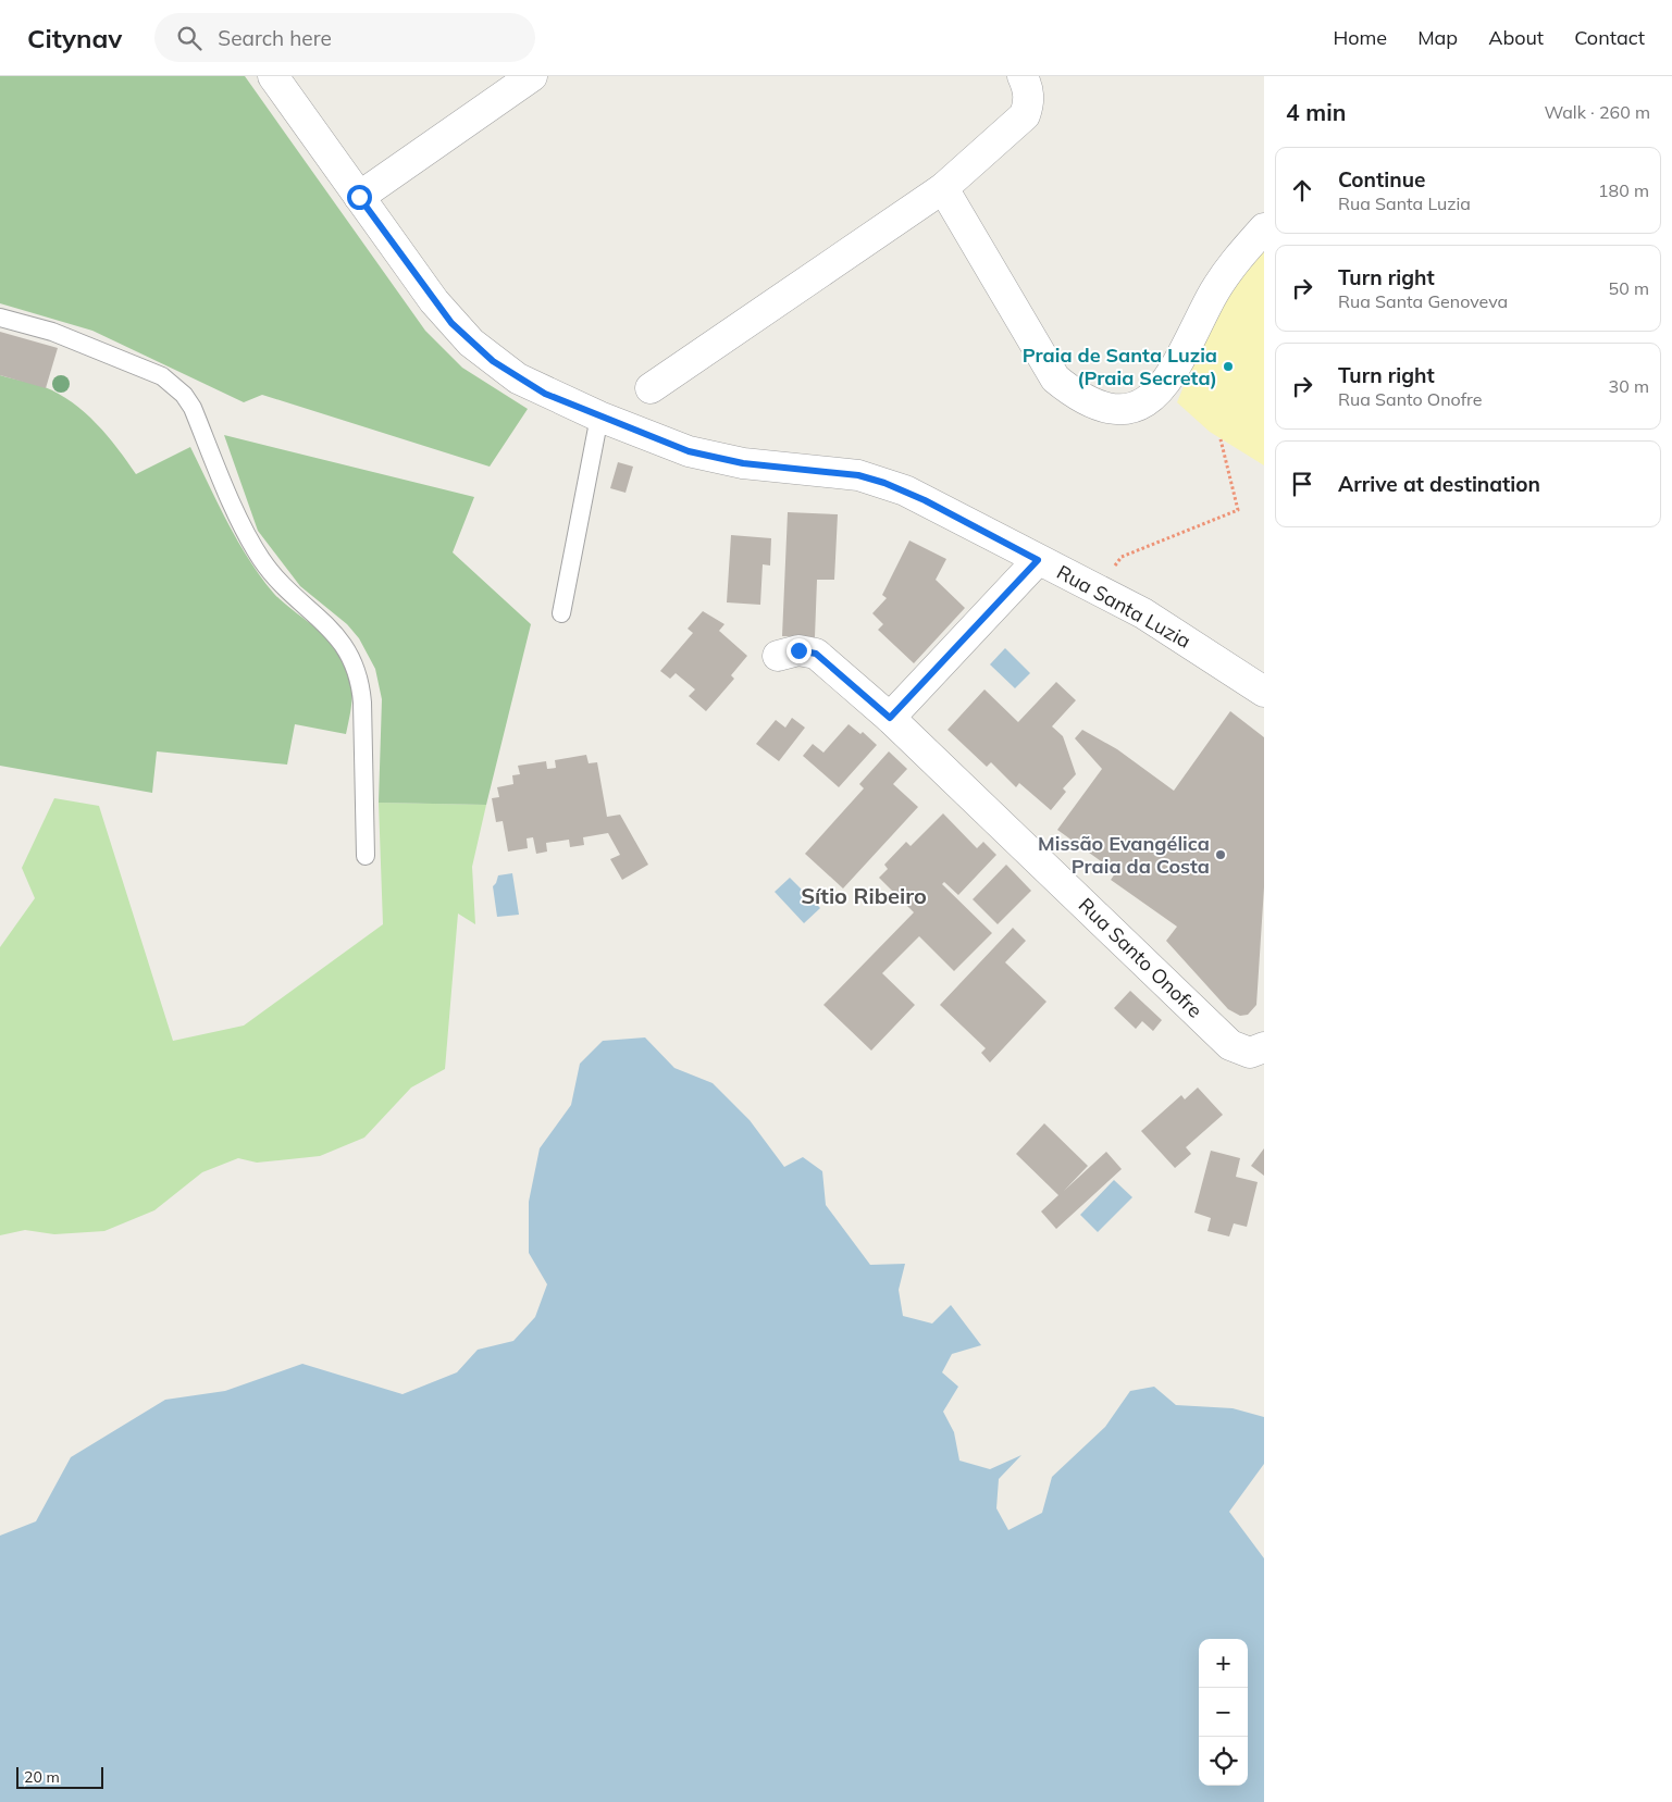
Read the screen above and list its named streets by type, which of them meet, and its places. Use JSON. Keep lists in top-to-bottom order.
{
  "streets": {
    "street": ["Rua Santa Luzia", "Rua Santo Onofre"]
  },
  "districts": ["Sítio Ribeiro"],
  "places": ["Praia de Santa Luzia (Praia Secreta)", "Missão Evangélica Praia da Costa"],
  "scale_bar": "20 m",
  "page": {
    "header": "Citynav",
    "search": "Search here",
    "nav": [
      "Home",
      "Map",
      "About",
      "Contact"
    ],
    "heading": ["4 min", "Walk · 260 m"],
    "list": [
      ["Continue", "Rua Santa Luzia", "180 m"],
      ["Turn right", "Rua Santa Genoveva", "50 m"],
      ["Turn right", "Rua Santo Onofre", "30 m"],
      "Arrive at destination"
    ],
    "map_buttons": ["+", "−"],
    "scale": "20 m"
  }
}
